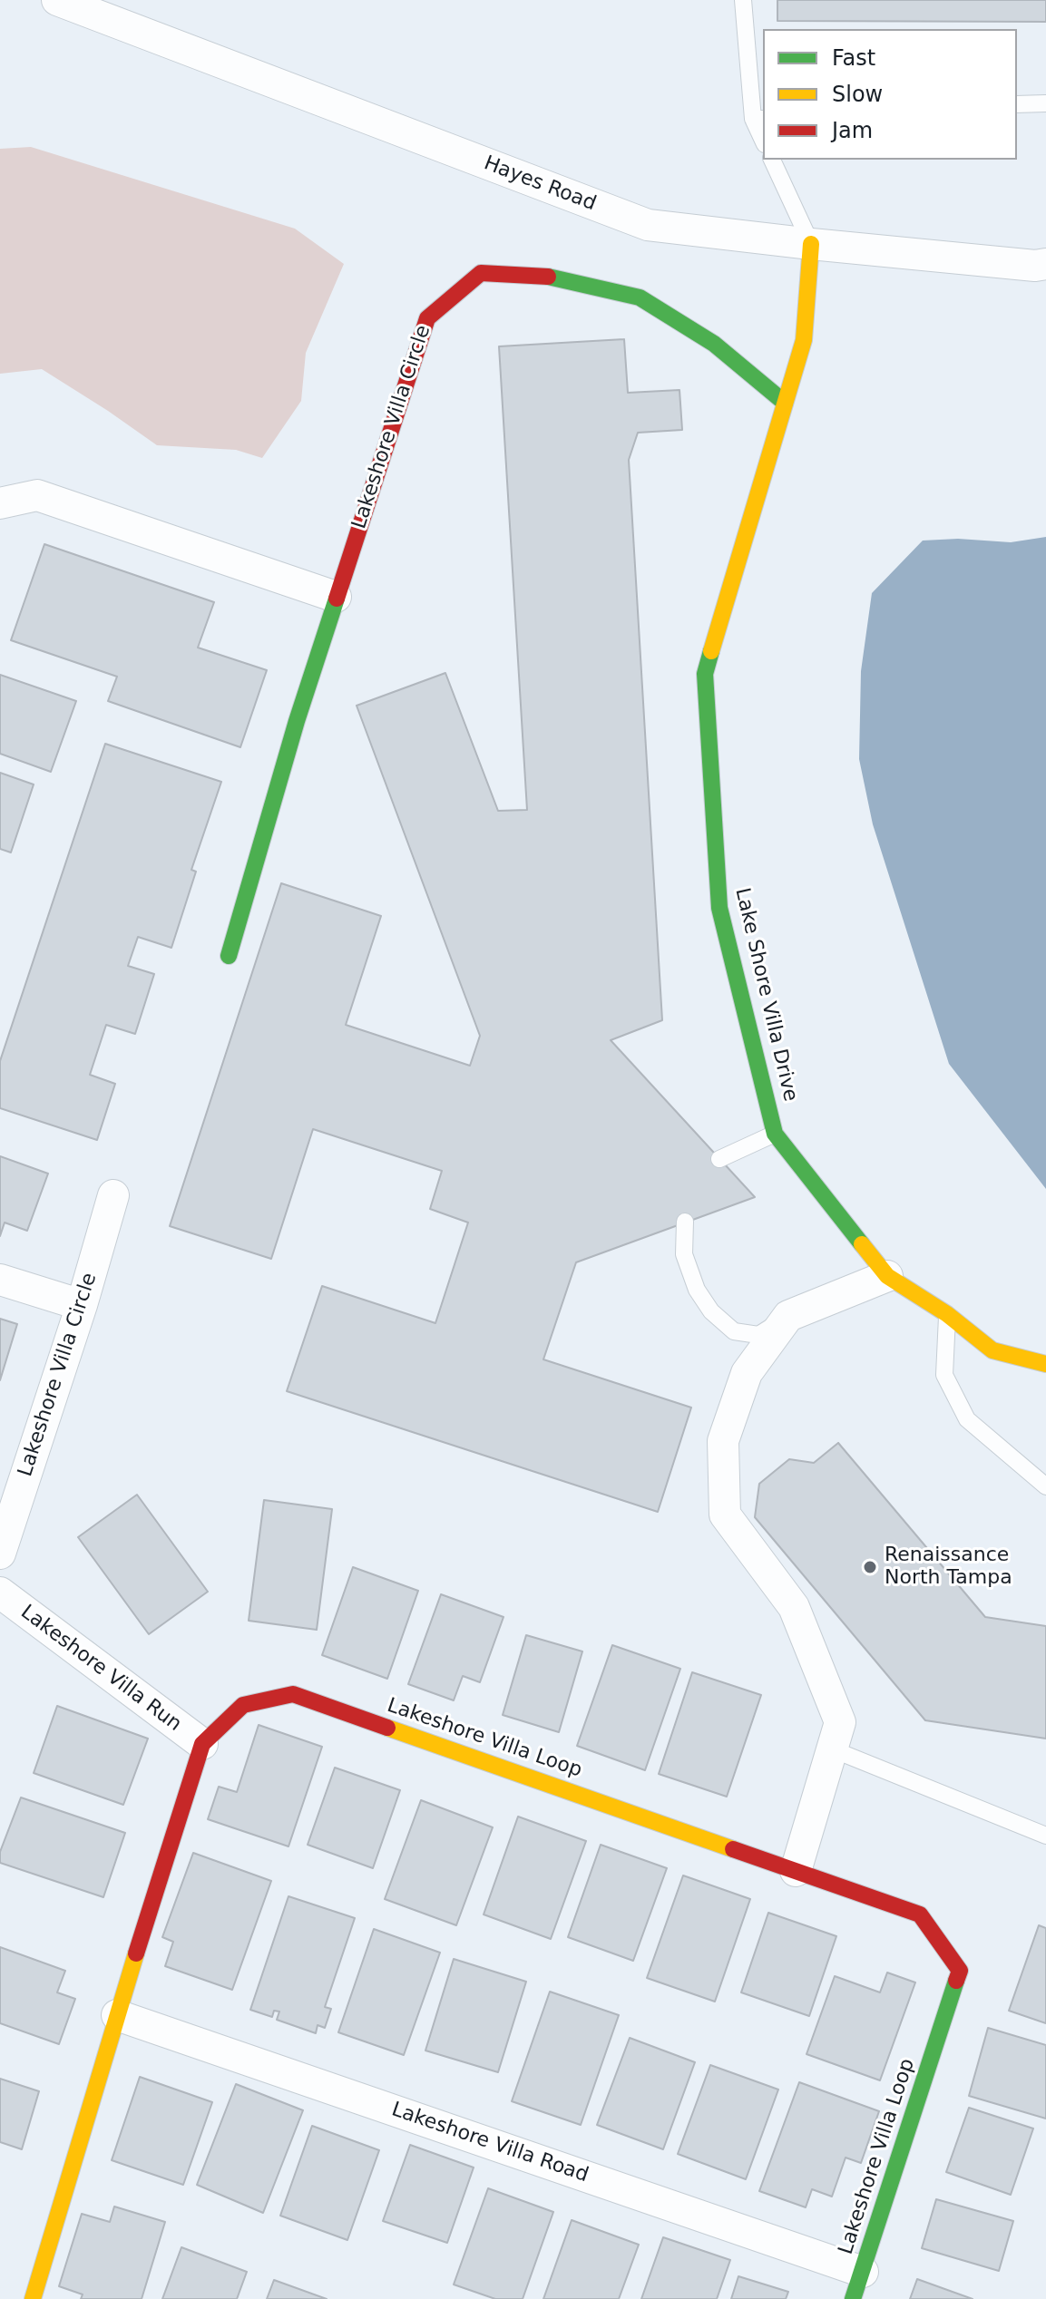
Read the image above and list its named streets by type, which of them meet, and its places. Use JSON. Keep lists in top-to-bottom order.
{
  "streets": {
    "street": [
      "Hayes Road",
      "Lakeshore Villa Circle",
      "Lake Shore Villa Drive",
      "Lakeshore Villa Run",
      "Lakeshore Villa Loop",
      "Lakeshore Villa Road"
    ]
  },
  "crossings": [
    ["Hayes Road", "Lake Shore Villa Drive"],
    ["Lakeshore Villa Circle", "Lake Shore Villa Drive"],
    ["Lakeshore Villa Run", "Lakeshore Villa Loop"],
    ["Lakeshore Villa Loop", "Lakeshore Villa Road"]
  ],
  "places": ["Renaissance North Tampa"],
  "legend": ["Fast", "Slow", "Jam"]
}
